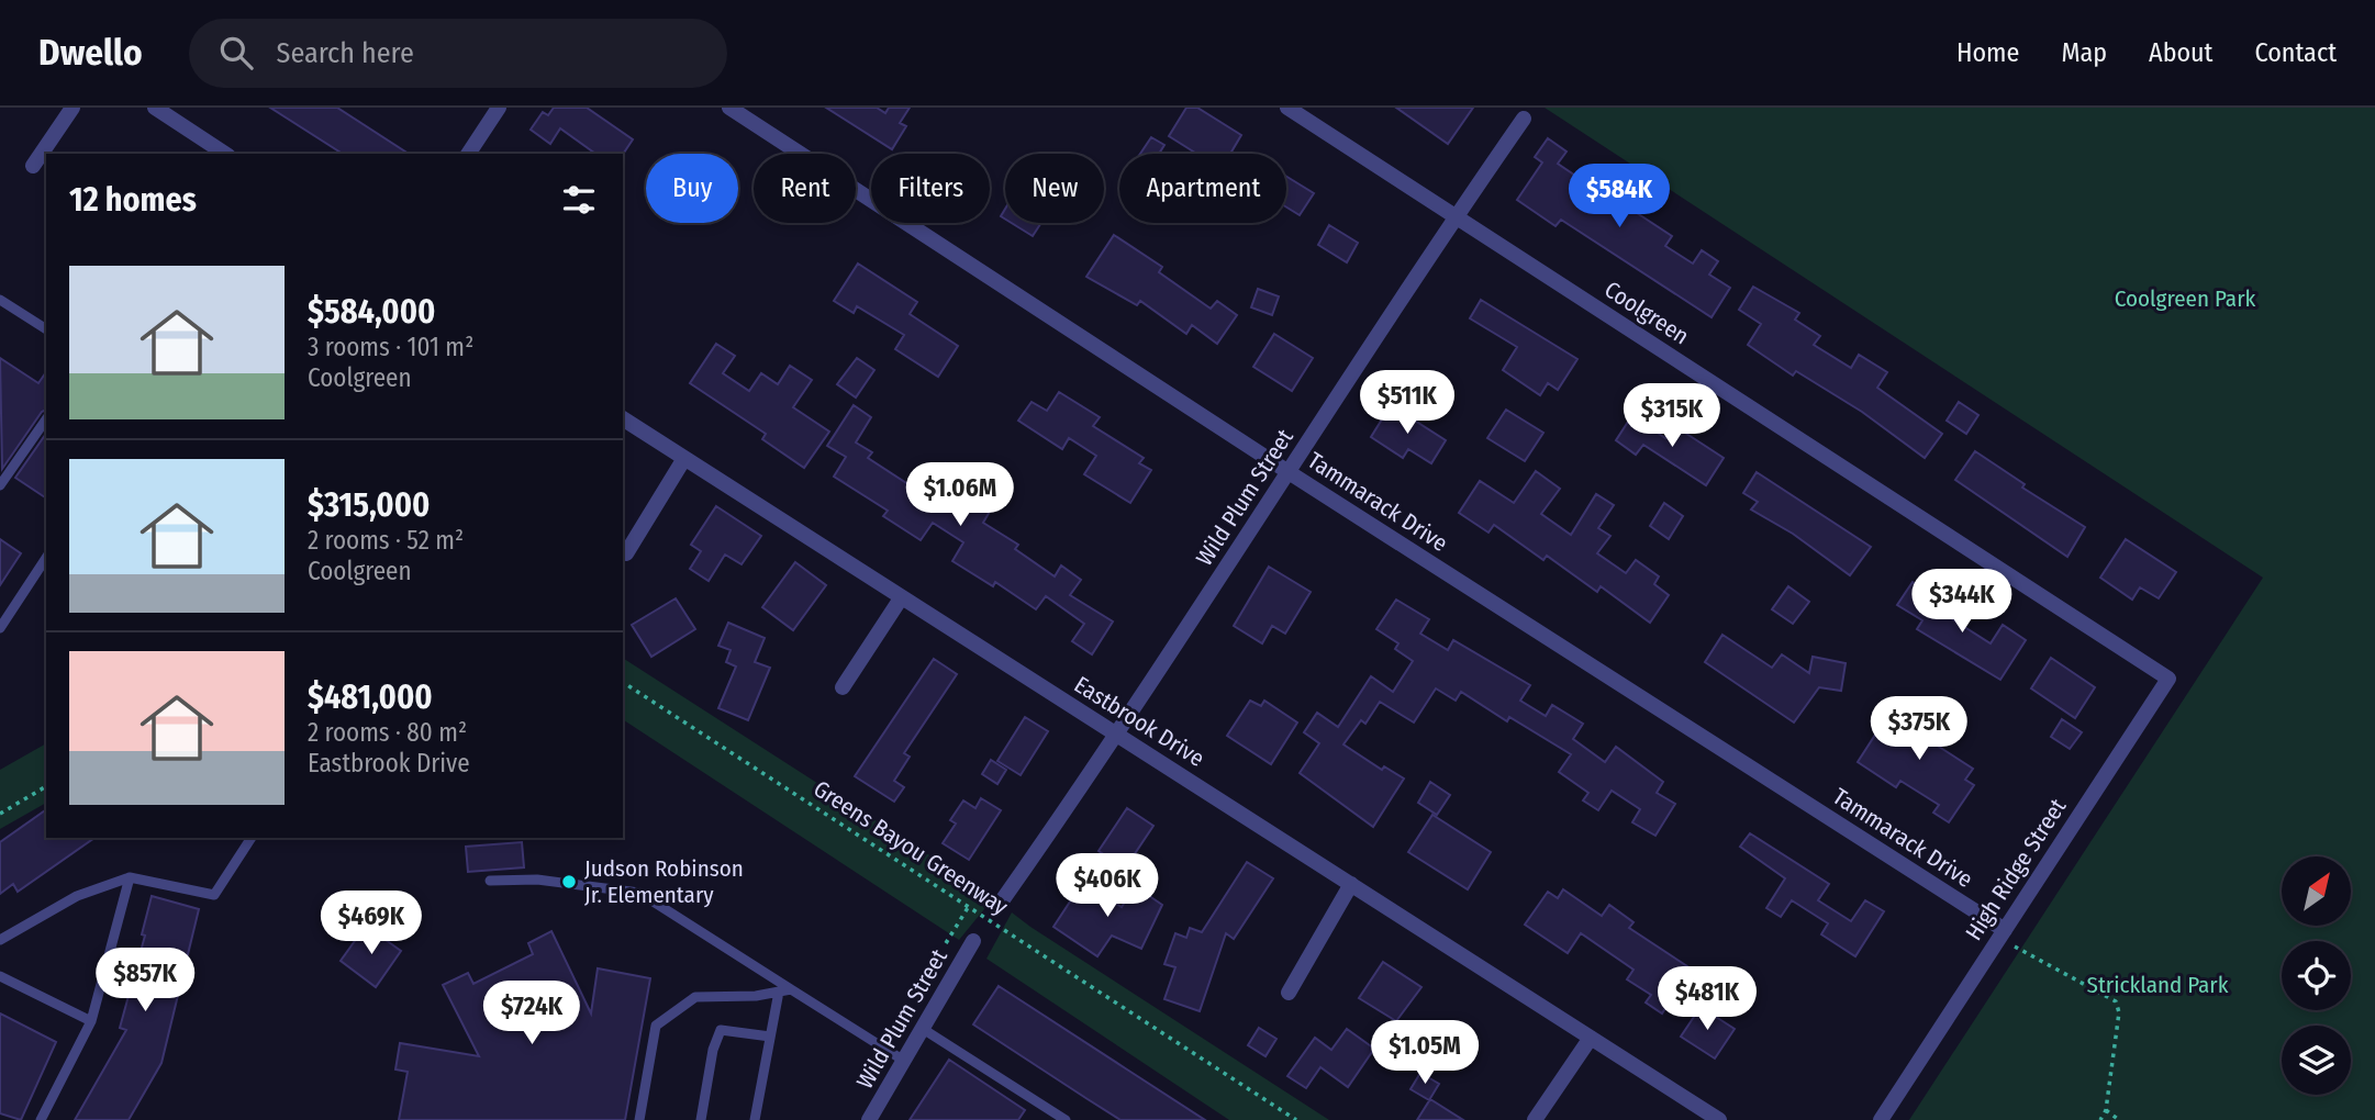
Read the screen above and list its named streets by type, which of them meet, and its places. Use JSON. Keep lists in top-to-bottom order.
{
  "streets": {
    "street": [
      "Coolgreen",
      "Wild Plum Street",
      "Tammarack Drive",
      "Eastbrook Drive",
      "High Ridge Street"
    ],
    "path": ["Greens Bayou Greenway"]
  },
  "crossings": [
    ["Coolgreen", "Wild Plum Street"],
    ["Coolgreen", "High Ridge Street"],
    ["Wild Plum Street", "Tammarack Drive"],
    ["Wild Plum Street", "Eastbrook Drive"],
    ["Tammarack Drive", "High Ridge Street"]
  ],
  "parks": ["Coolgreen Park", "Strickland Park"],
  "places": ["Judson Robinson Jr. Elementary"],
  "north": "top right",
  "page": {
    "header": "Dwello",
    "search": "Search here",
    "nav": [
      "Home",
      "Map",
      "About",
      "Contact"
    ],
    "chip": [
      "Buy",
      "Rent",
      "Filters",
      "New",
      "Apartment"
    ],
    "heading": "12 homes",
    "price": [
      "$584K",
      "$511K",
      "$315K",
      "$1.06M",
      "$344K",
      "$375K",
      "$406K",
      "$469K",
      "$857K",
      "$481K",
      "$724K",
      "$1.05M"
    ],
    "list": [
      {
        "name": "$584,000",
        "note": "3 rooms · 101 m² · Coolgreen"
      },
      {
        "name": "$315,000",
        "note": "2 rooms · 52 m² · Coolgreen"
      },
      {
        "name": "$481,000",
        "note": "2 rooms · 80 m² · Eastbrook Drive"
      }
    ]
  }
}
